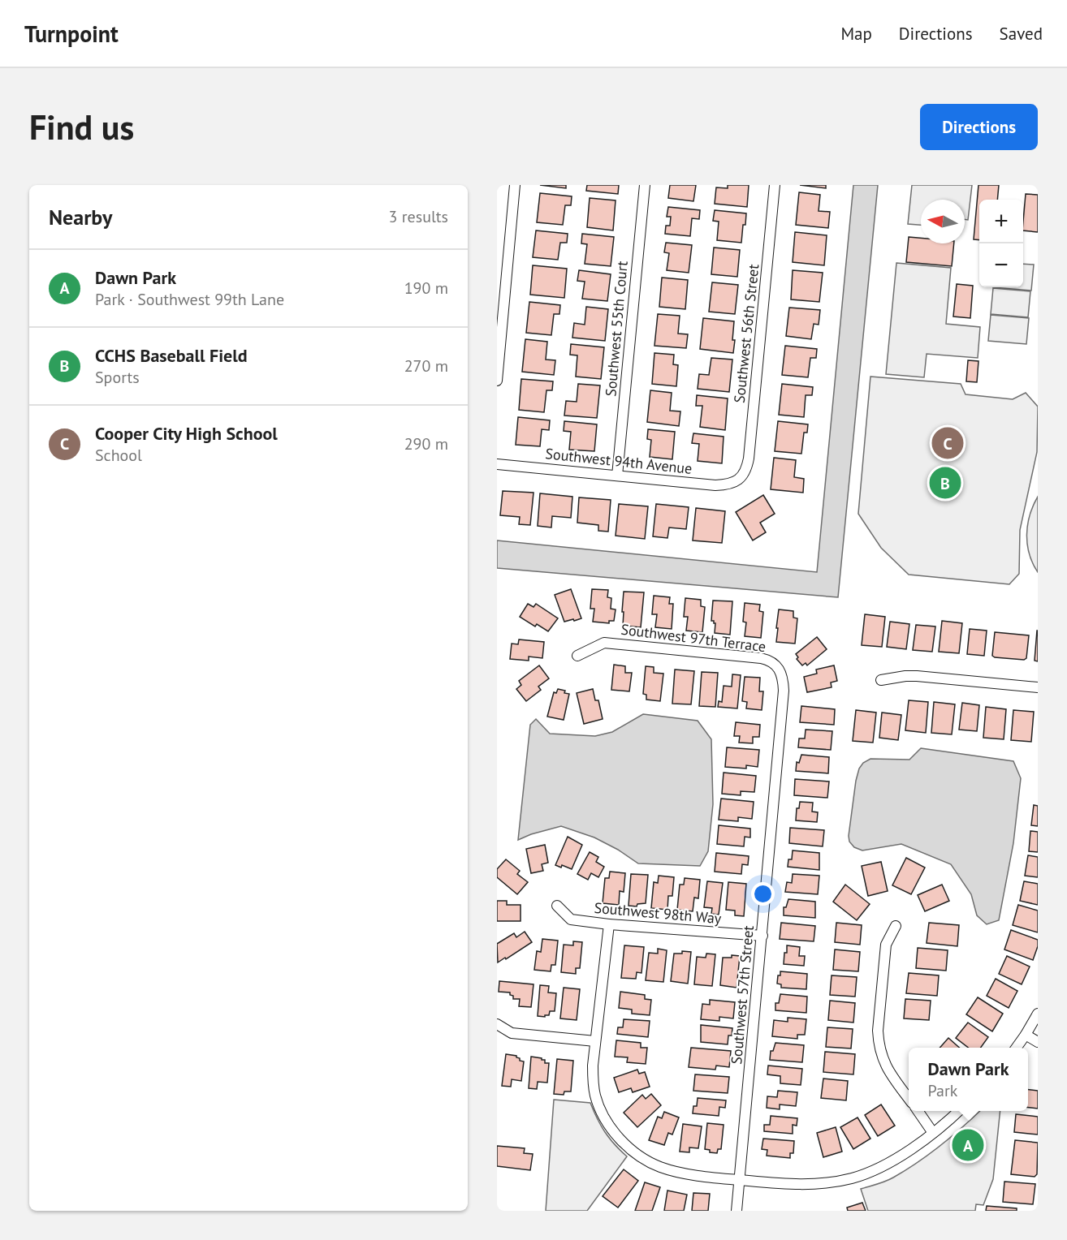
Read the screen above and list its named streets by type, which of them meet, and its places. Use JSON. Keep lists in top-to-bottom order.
{
  "streets": {
    "street": [
      "Southwest 55th Court",
      "Southwest 56th Street",
      "Southwest 94th Avenue",
      "Southwest 97th Terrace",
      "Southwest 98th Way",
      "Southwest 57th Street"
    ]
  },
  "crossings": [
    ["Southwest 55th Court", "Southwest 94th Avenue"],
    ["Southwest 56th Street", "Southwest 94th Avenue"],
    ["Southwest 97th Terrace", "Southwest 57th Street"],
    ["Southwest 98th Way", "Southwest 57th Street"]
  ],
  "north": "left",
  "page": {
    "header": "Turnpoint",
    "nav": ["Map", "Directions", "Saved"],
    "buttons": "Directions",
    "title": "Find us",
    "heading": ["Nearby", "3 results"],
    "map_buttons": ["+", "−"],
    "list": [
      {
        "mark": "A",
        "name": "Dawn Park",
        "note": "Park · Southwest 99th Lane",
        "value": "190 m"
      },
      {
        "mark": "B",
        "name": "CCHS Baseball Field",
        "note": "Sports",
        "value": "270 m"
      },
      {
        "mark": "C",
        "name": "Cooper City High School",
        "note": "School",
        "value": "290 m"
      }
    ],
    "pins": ["C", "B", "A"],
    "popup": ["Dawn Park", "Park"]
  }
}
